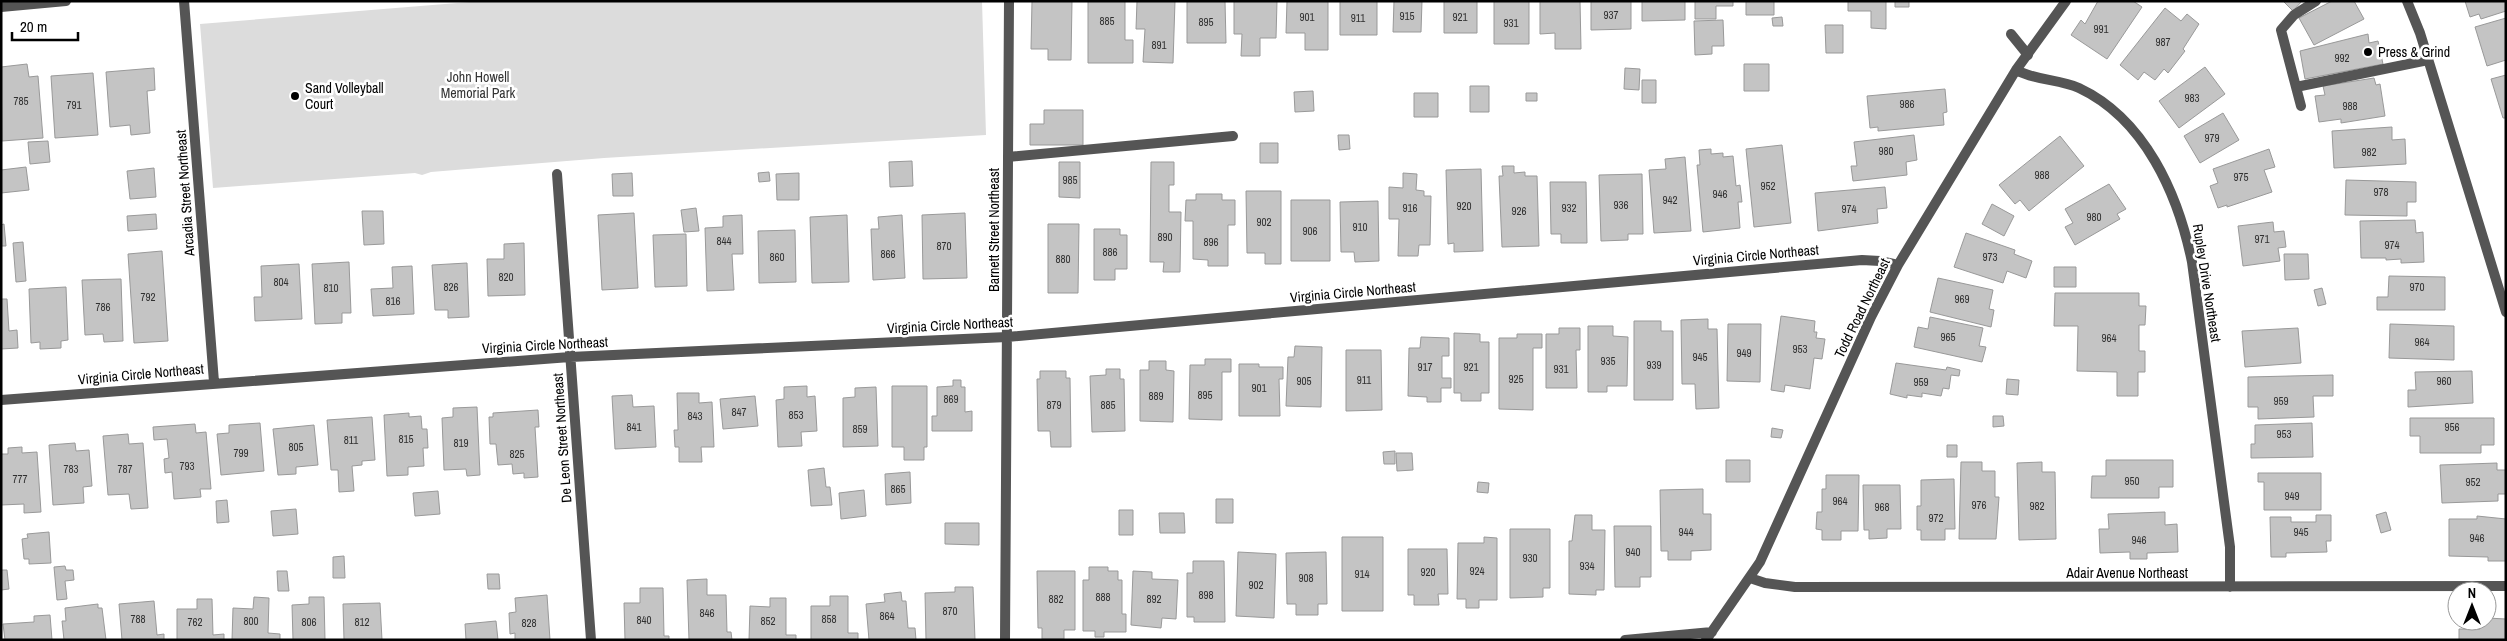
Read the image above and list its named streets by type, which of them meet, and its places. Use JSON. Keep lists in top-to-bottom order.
{
  "streets": {
    "street": [
      "Arcadia Street Northeast",
      "Barnett Street Northeast",
      "Virginia Circle Northeast",
      "Rupley Drive Northeast",
      "Todd Road Northeast",
      "De Leon Street Northeast",
      "Adair Avenue Northeast"
    ]
  },
  "crossings": [
    ["Arcadia Street Northeast", "Virginia Circle Northeast"],
    ["Barnett Street Northeast", "Virginia Circle Northeast"],
    ["Virginia Circle Northeast", "Todd Road Northeast"],
    ["Virginia Circle Northeast", "De Leon Street Northeast"],
    ["Rupley Drive Northeast", "Todd Road Northeast"],
    ["Rupley Drive Northeast", "Adair Avenue Northeast"],
    ["Todd Road Northeast", "Adair Avenue Northeast"]
  ],
  "parks": ["John Howell Memorial Park"],
  "places": ["Press & Grind", "Sand Volleyball Court"],
  "house_numbers": [
    "937",
    "915",
    "901",
    "921",
    "911",
    "885",
    "895",
    "931",
    "991",
    "987",
    "891",
    "992",
    "983",
    "785",
    "986",
    "791",
    "988",
    "979",
    "980",
    "982",
    "988",
    "975",
    "985",
    "952",
    "978",
    "946",
    "942",
    "936",
    "920",
    "916",
    "932",
    "974",
    "926",
    "980",
    "902",
    "910",
    "906",
    "890",
    "971",
    "844",
    "896",
    "974",
    "870",
    "886",
    "866",
    "860",
    "973",
    "880",
    "820",
    "804",
    "826",
    "970",
    "810",
    "792",
    "969",
    "816",
    "786",
    "965",
    "964",
    "964",
    "953",
    "949",
    "945",
    "935",
    "939",
    "917",
    "921",
    "931",
    "925",
    "911",
    "905",
    "960",
    "959",
    "901",
    "895",
    "889",
    "869",
    "959",
    "879",
    "885",
    "847",
    "853",
    "843",
    "841",
    "956",
    "859",
    "953",
    "815",
    "811",
    "819",
    "805",
    "799",
    "825",
    "793",
    "783",
    "787",
    "777",
    "950",
    "952",
    "865",
    "949",
    "964",
    "976",
    "982",
    "968",
    "972",
    "944",
    "945",
    "946",
    "946",
    "940",
    "930",
    "934",
    "924",
    "920",
    "914",
    "908",
    "902",
    "898",
    "888",
    "882",
    "892",
    "870",
    "846",
    "864",
    "788",
    "858",
    "840",
    "800",
    "852",
    "762",
    "806",
    "812",
    "828"
  ],
  "scale_bar": "20 m",
  "north": "top"
}
